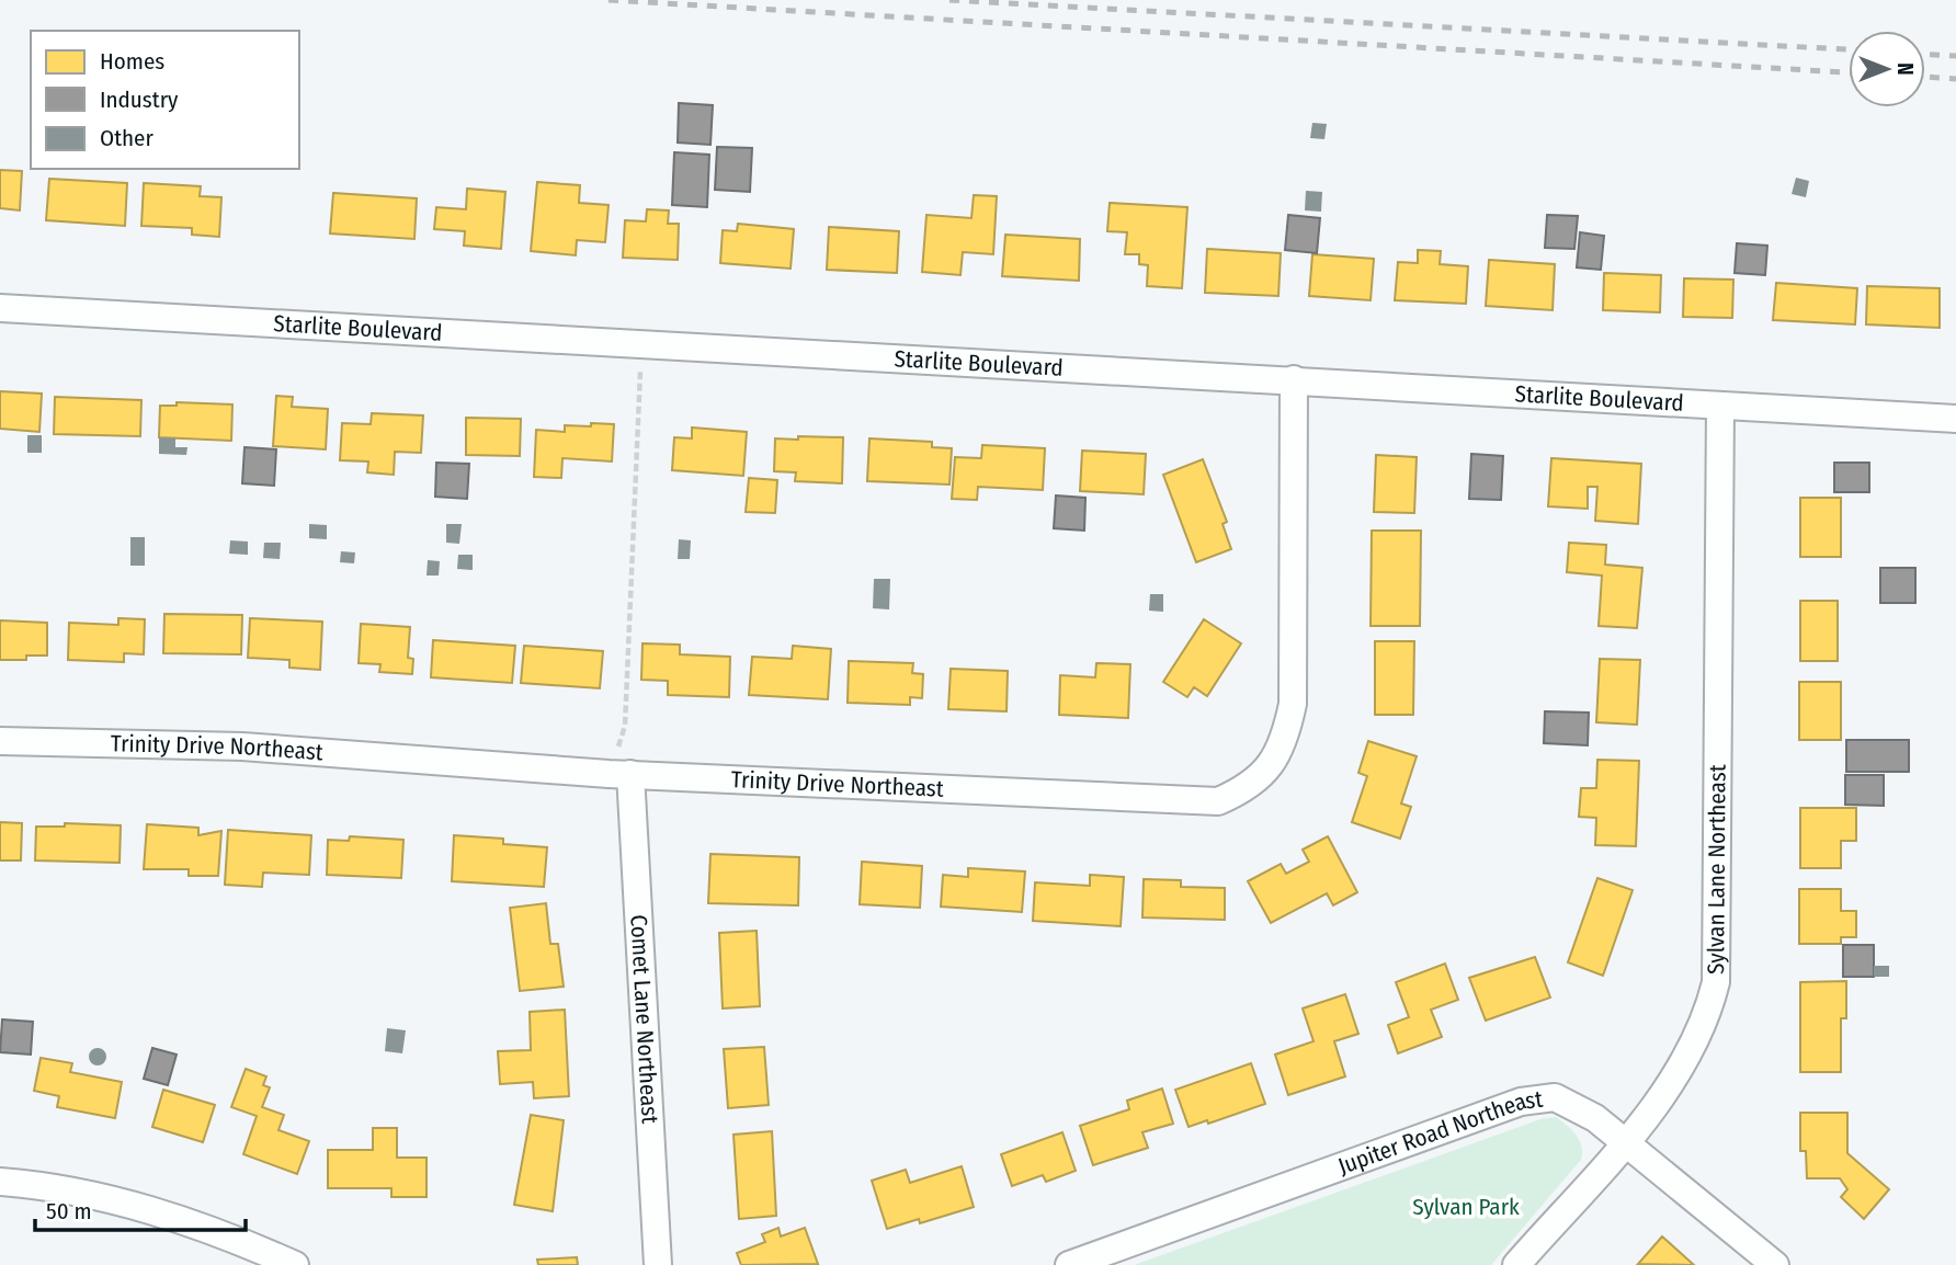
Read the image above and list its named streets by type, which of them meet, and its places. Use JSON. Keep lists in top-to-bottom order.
{
  "streets": {
    "street": [
      "Starlite Boulevard",
      "Trinity Drive Northeast",
      "Sylvan Lane Northeast",
      "Comet Lane Northeast",
      "Jupiter Road Northeast"
    ]
  },
  "crossings": [
    ["Starlite Boulevard", "Trinity Drive Northeast"],
    ["Starlite Boulevard", "Sylvan Lane Northeast"],
    ["Trinity Drive Northeast", "Comet Lane Northeast"],
    ["Sylvan Lane Northeast", "Jupiter Road Northeast"]
  ],
  "parks": ["Sylvan Park"],
  "legend": ["Homes", "Industry", "Other"],
  "scale_bar": "50 m",
  "north": "right"
}
